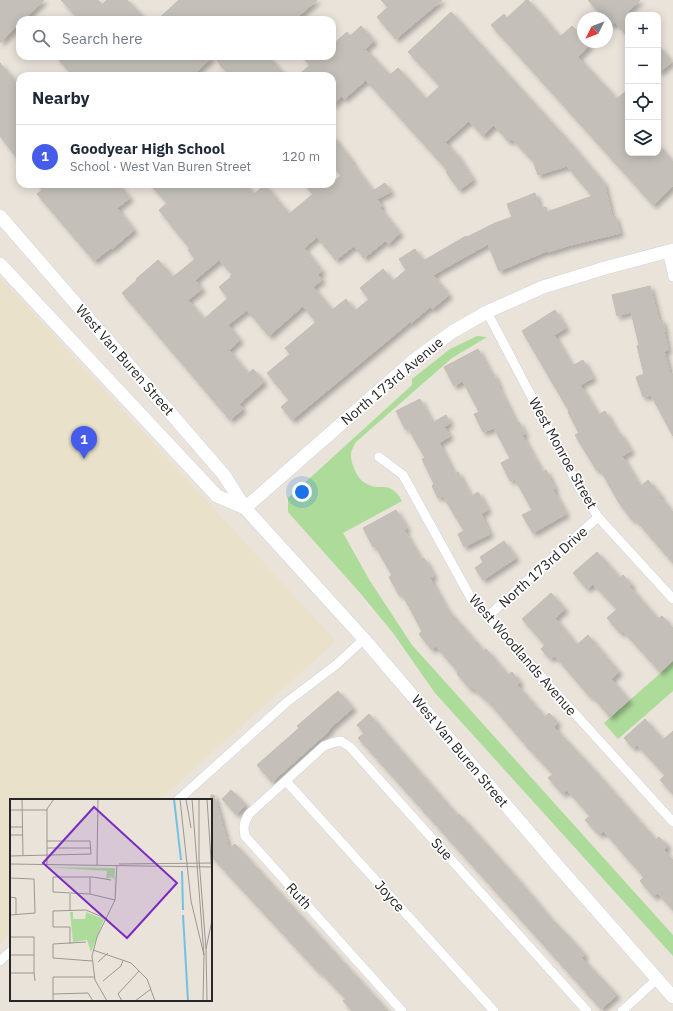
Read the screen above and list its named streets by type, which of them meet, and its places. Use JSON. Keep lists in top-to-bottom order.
{
  "streets": {
    "main road": ["West Van Buren Street", "North 173rd Avenue"],
    "street": [
      "West Monroe Street",
      "North 173rd Drive",
      "West Woodlands Avenue",
      "Sue",
      "Ruth",
      "Joyce"
    ]
  },
  "crossings": [
    ["West Van Buren Street", "North 173rd Avenue"],
    ["North 173rd Avenue", "West Monroe Street"],
    ["West Monroe Street", "North 173rd Drive"],
    ["North 173rd Drive", "West Woodlands Avenue"],
    ["Sue", "Ruth"],
    ["Sue", "Joyce"],
    ["Ruth", "Joyce"]
  ],
  "north": "bottom left",
  "page": {
    "map_buttons": ["+", "−"],
    "search": "Search here",
    "heading": "Nearby",
    "list": [
      {
        "mark": "1",
        "name": "Goodyear High School",
        "note": "School · West Van Buren Street",
        "value": "120 m"
      }
    ],
    "pins": "1"
  }
}
